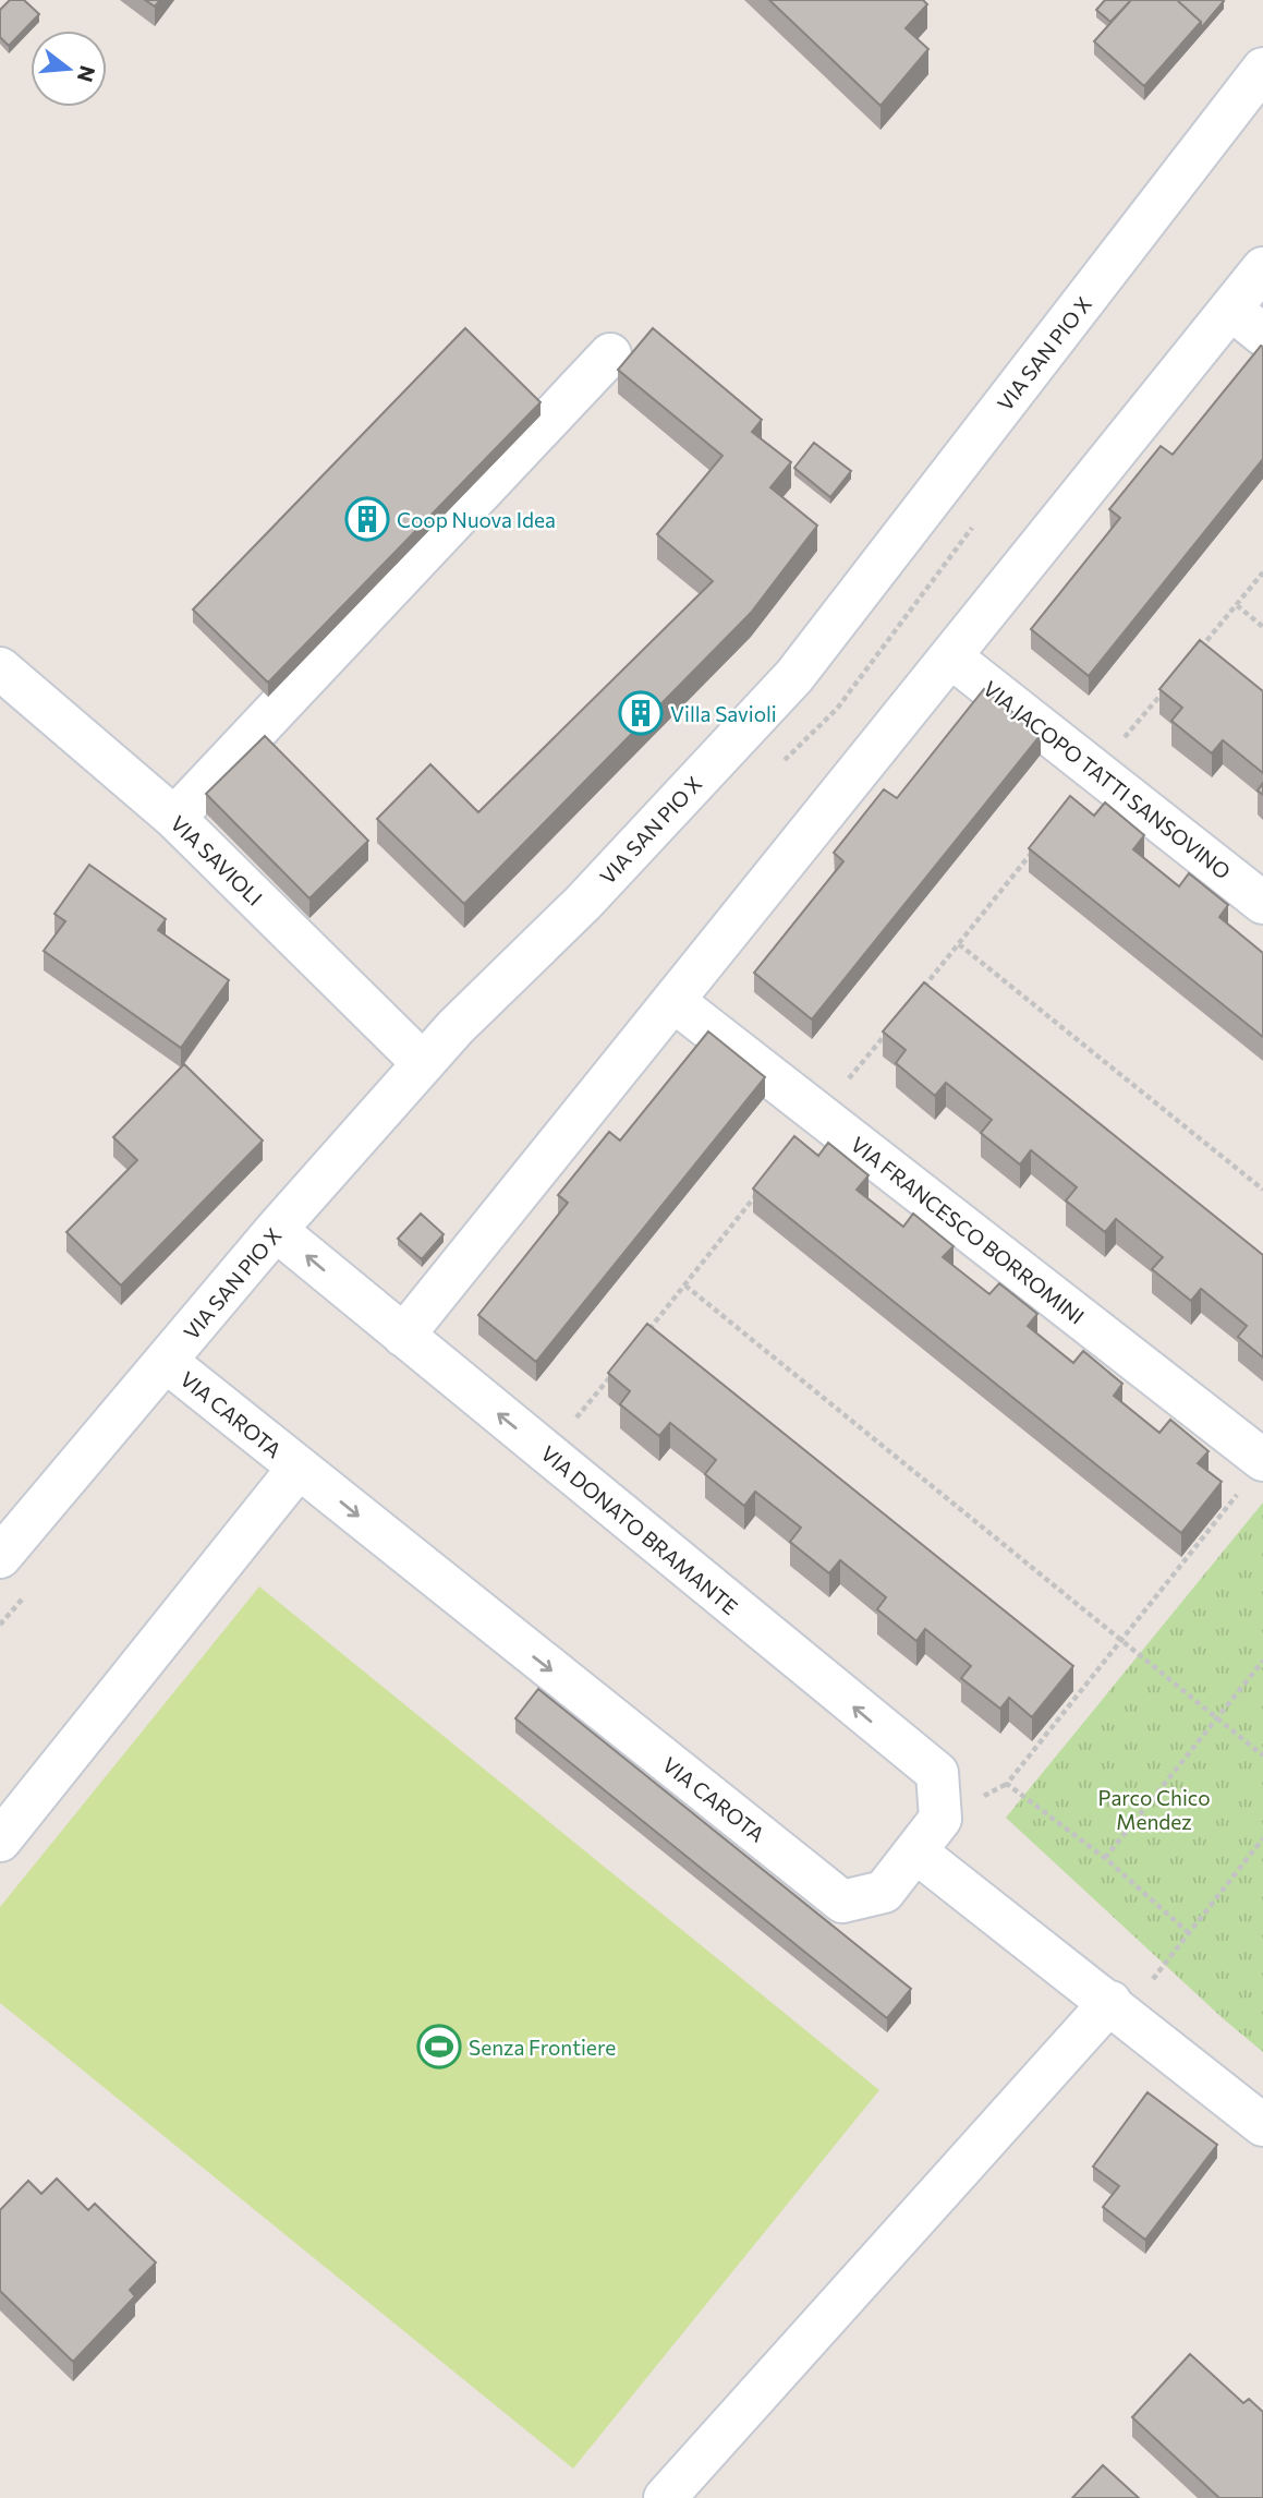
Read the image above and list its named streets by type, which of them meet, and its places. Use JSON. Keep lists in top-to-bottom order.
{
  "streets": {
    "street": [
      "VIA SAN PIO X",
      "VIA JACOPO TATTI SANSOVINO",
      "VIA SAVIOLI",
      "VIA FRANCESCO BORROMINI",
      "VIA CAROTA",
      "VIA DONATO BRAMANTE"
    ]
  },
  "crossings": [
    ["VIA SAN PIO X", "VIA SAVIOLI"],
    ["VIA SAN PIO X", "VIA CAROTA"],
    ["VIA SAN PIO X", "VIA DONATO BRAMANTE"],
    ["VIA CAROTA", "VIA DONATO BRAMANTE"]
  ],
  "one_way": ["VIA CAROTA", "VIA DONATO BRAMANTE"],
  "parks": ["Parco Chico Mendez"],
  "places": {
    "building": ["Coop Nuova Idea", "Villa Savioli"],
    "sports": ["Senza Frontiere"]
  },
  "north": "right"
}
